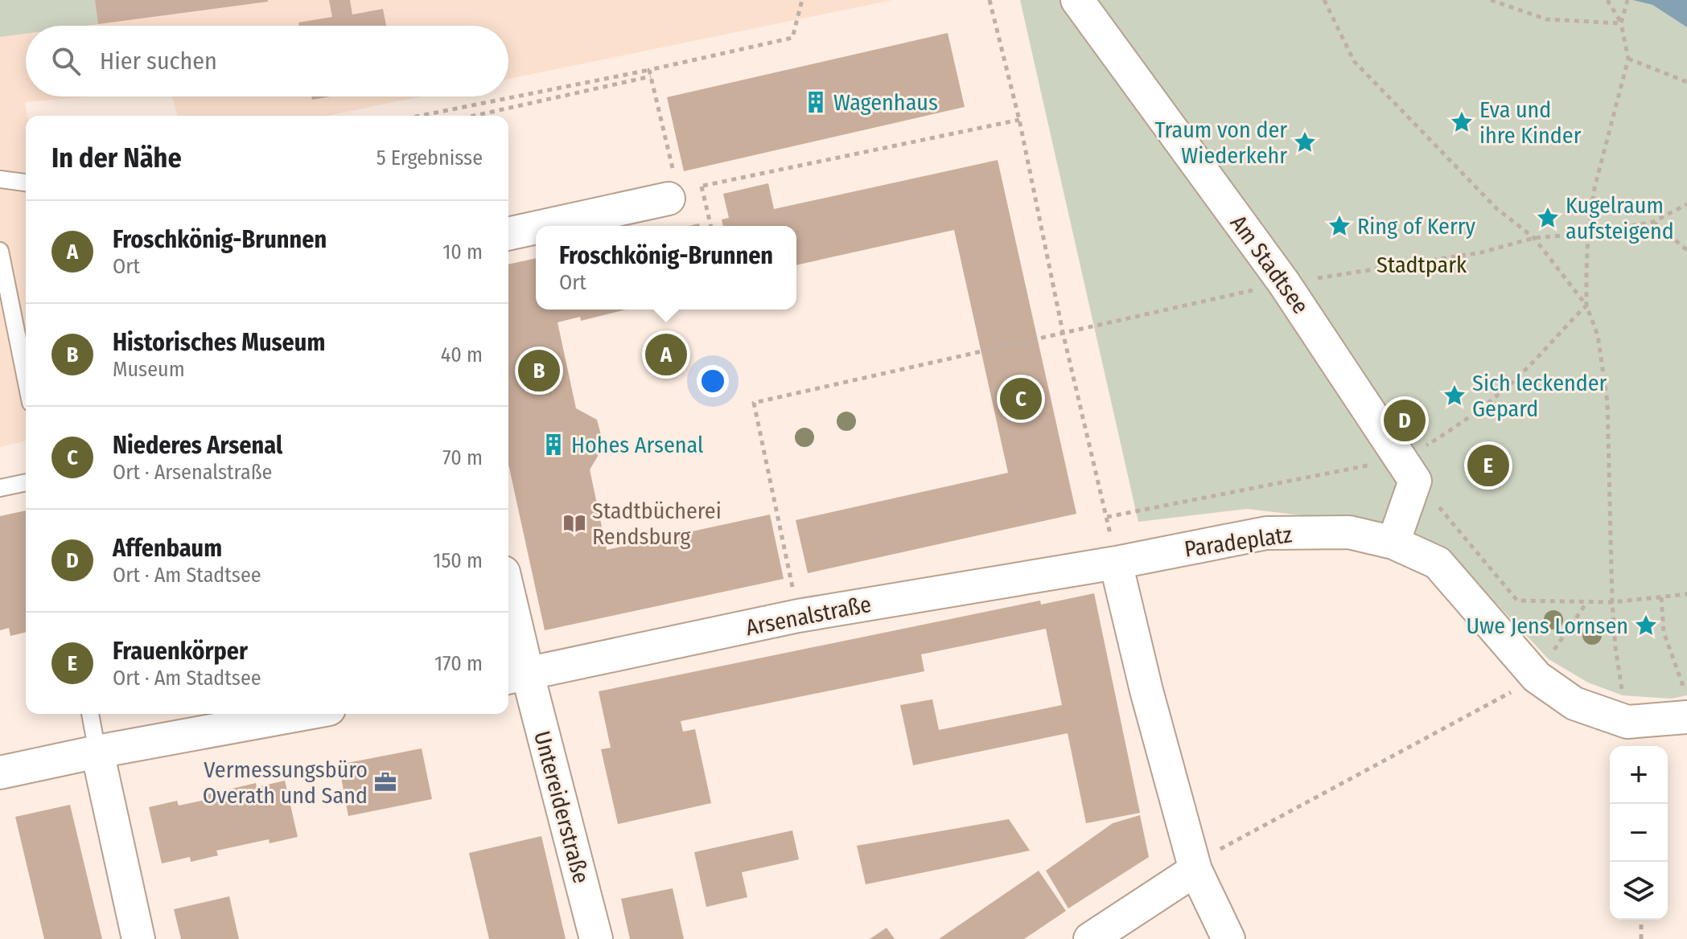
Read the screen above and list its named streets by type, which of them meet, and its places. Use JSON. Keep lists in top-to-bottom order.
{
  "streets": {
    "street": [
      "Am Stadtsee",
      "Paradeplatz",
      "Arsenalstraße",
      "Untereiderstraße"
    ]
  },
  "crossings": [
    ["Paradeplatz", "Arsenalstraße"],
    ["Arsenalstraße", "Untereiderstraße"]
  ],
  "parks": ["Stadtpark"],
  "places": {
    "building": ["Wagenhaus", "Hohes Arsenal"],
    "place": [
      "Eva und ihre Kinder",
      "Traum von der Wiederkehr",
      "Kugelraum aufsteigend",
      "Ring of Kerry",
      "Sich leckender Gepard",
      "Uwe Jens Lornsen"
    ],
    "library": ["Stadtbücherei Rendsburg"],
    "office": ["Vermessungsbüro Overath und Sand"]
  },
  "page": {
    "search": "Hier suchen",
    "heading": ["In der Nähe", "5 Ergebnisse"],
    "list": [
      {
        "mark": "A",
        "name": "Froschkönig-Brunnen",
        "note": "Ort",
        "value": "10 m"
      },
      {
        "mark": "B",
        "name": "Historisches Museum",
        "note": "Museum",
        "value": "40 m"
      },
      {
        "mark": "C",
        "name": "Niederes Arsenal",
        "note": "Ort · Arsenalstraße",
        "value": "70 m"
      },
      {
        "mark": "D",
        "name": "Affenbaum",
        "note": "Ort · Am Stadtsee",
        "value": "150 m"
      },
      {
        "mark": "E",
        "name": "Frauenkörper",
        "note": "Ort · Am Stadtsee",
        "value": "170 m"
      }
    ],
    "popup": ["Froschkönig-Brunnen", "Ort"],
    "pins": [
      "A",
      "B",
      "C",
      "D",
      "E"
    ],
    "map_buttons": ["+", "−"]
  }
}
